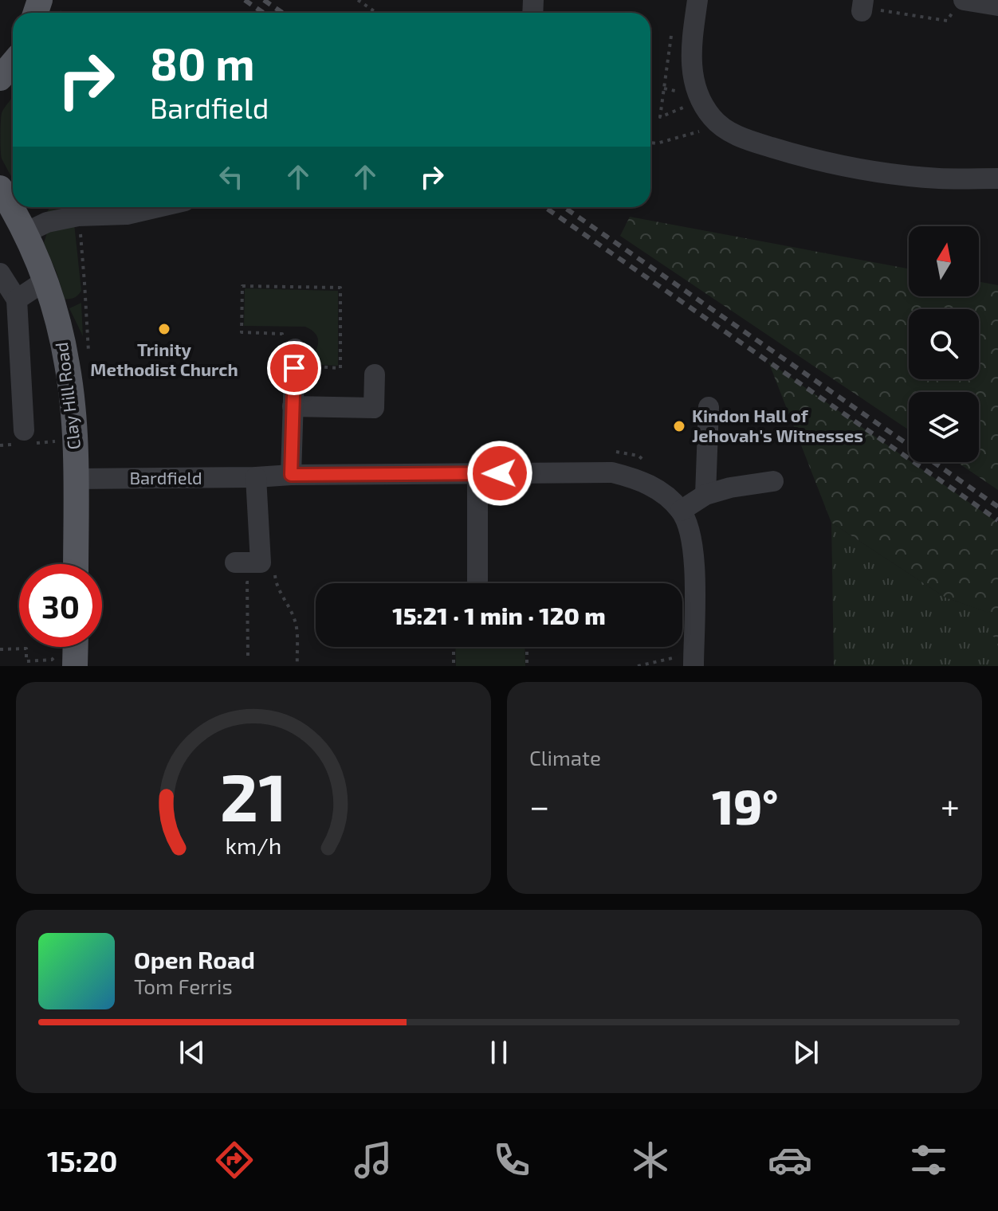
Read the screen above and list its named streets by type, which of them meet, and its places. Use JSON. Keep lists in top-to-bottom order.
{
  "streets": {
    "main road": ["Clay Hill Road"],
    "street": ["Bardfield"]
  },
  "crossings": [
    ["Clay Hill Road", "Bardfield"]
  ],
  "places": ["Trinity Methodist Church", "Kindon Hall of Jehovah's Witnesses"],
  "north": "top",
  "page": {
    "turn": ["80 m", "Bardfield"],
    "limit": "30",
    "trip": "15:21 · 1 min · 120 m",
    "tile": "Climate",
    "heat": ["−", "19°", "+"],
    "song": ["Open Road", "Tom Ferris"],
    "tabs": "15:20",
    "gauge": ["21", "km/h"]
  }
}
